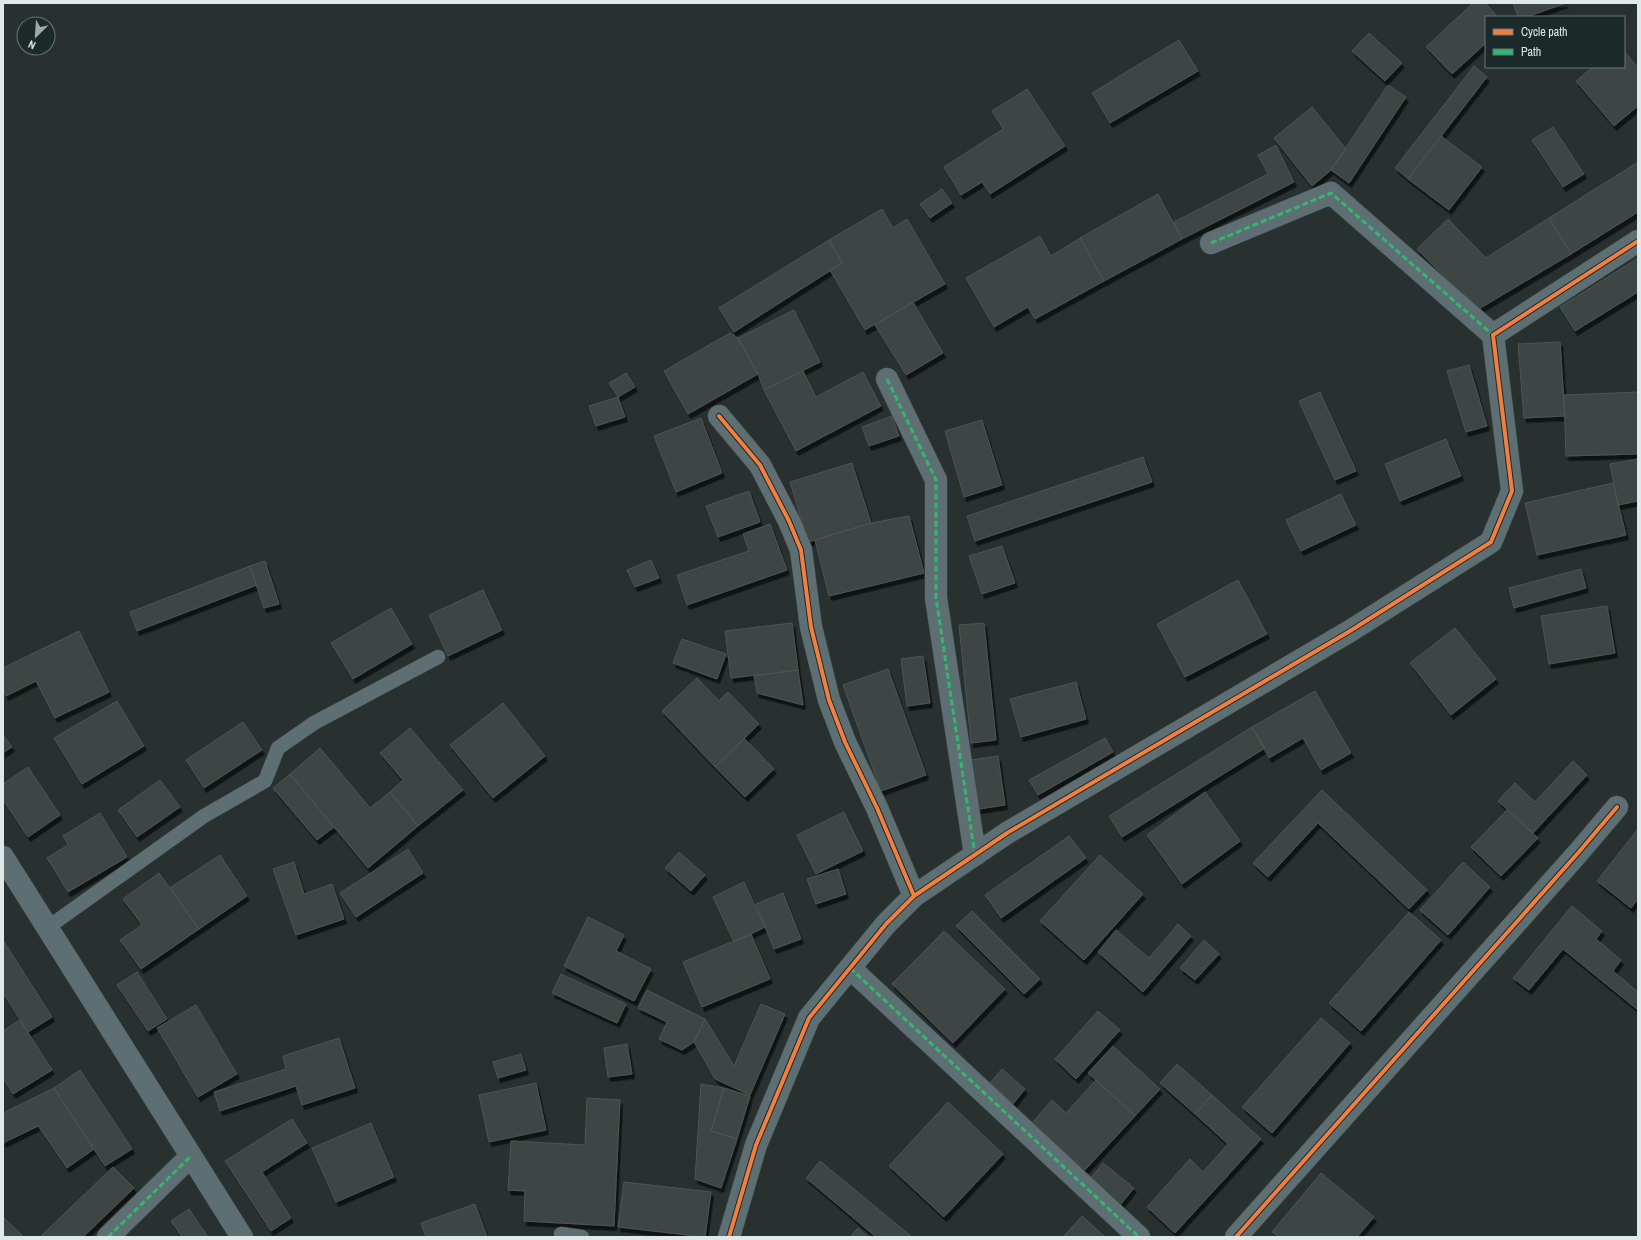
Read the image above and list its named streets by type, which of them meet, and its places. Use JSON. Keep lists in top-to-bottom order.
{
  "legend": ["Cycle path", "Path"],
  "north": "bottom left"
}
